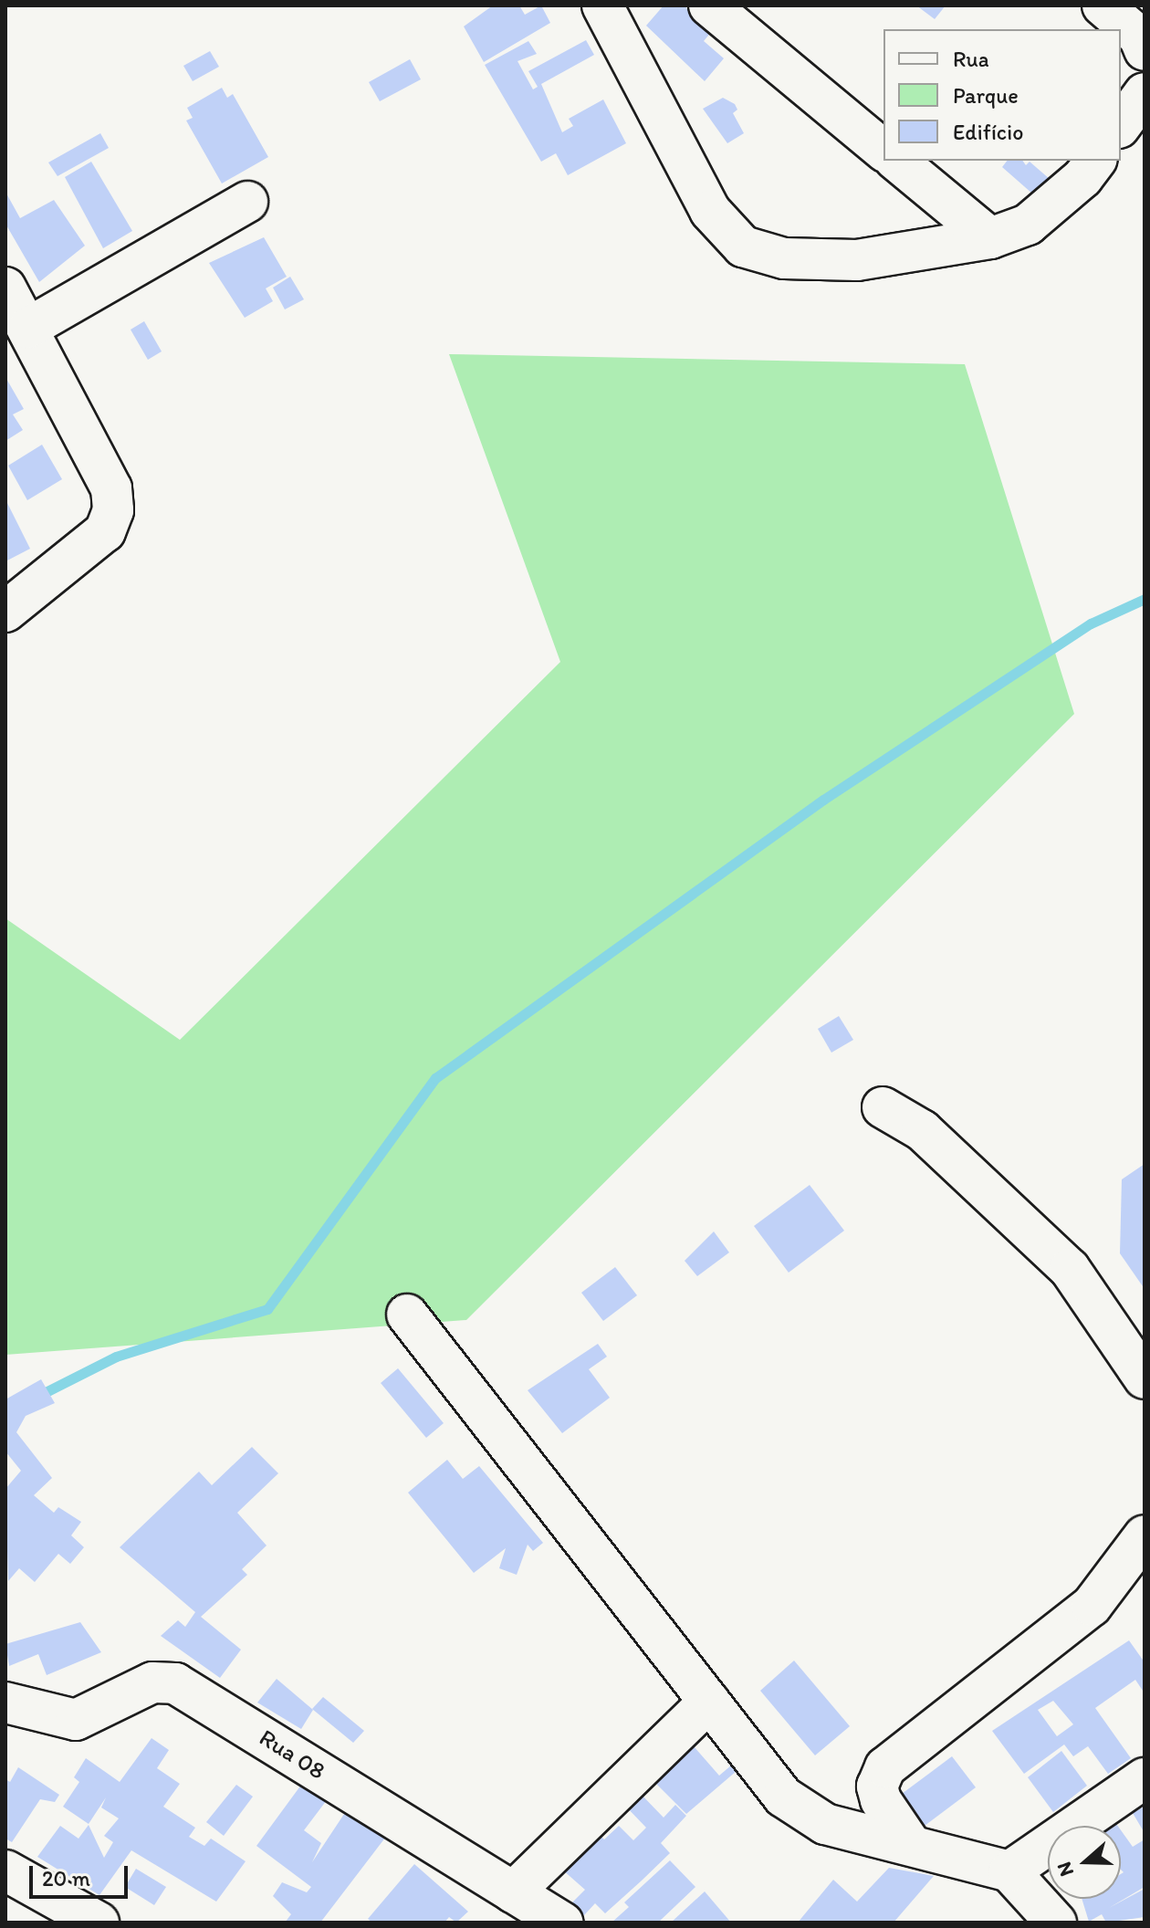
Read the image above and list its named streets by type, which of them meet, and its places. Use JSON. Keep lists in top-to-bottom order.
{
  "streets": {
    "street": ["Rua 08"]
  },
  "legend": ["Rua", "Parque", "Edifício"],
  "scale_bar": "20 m",
  "north": "left"
}
